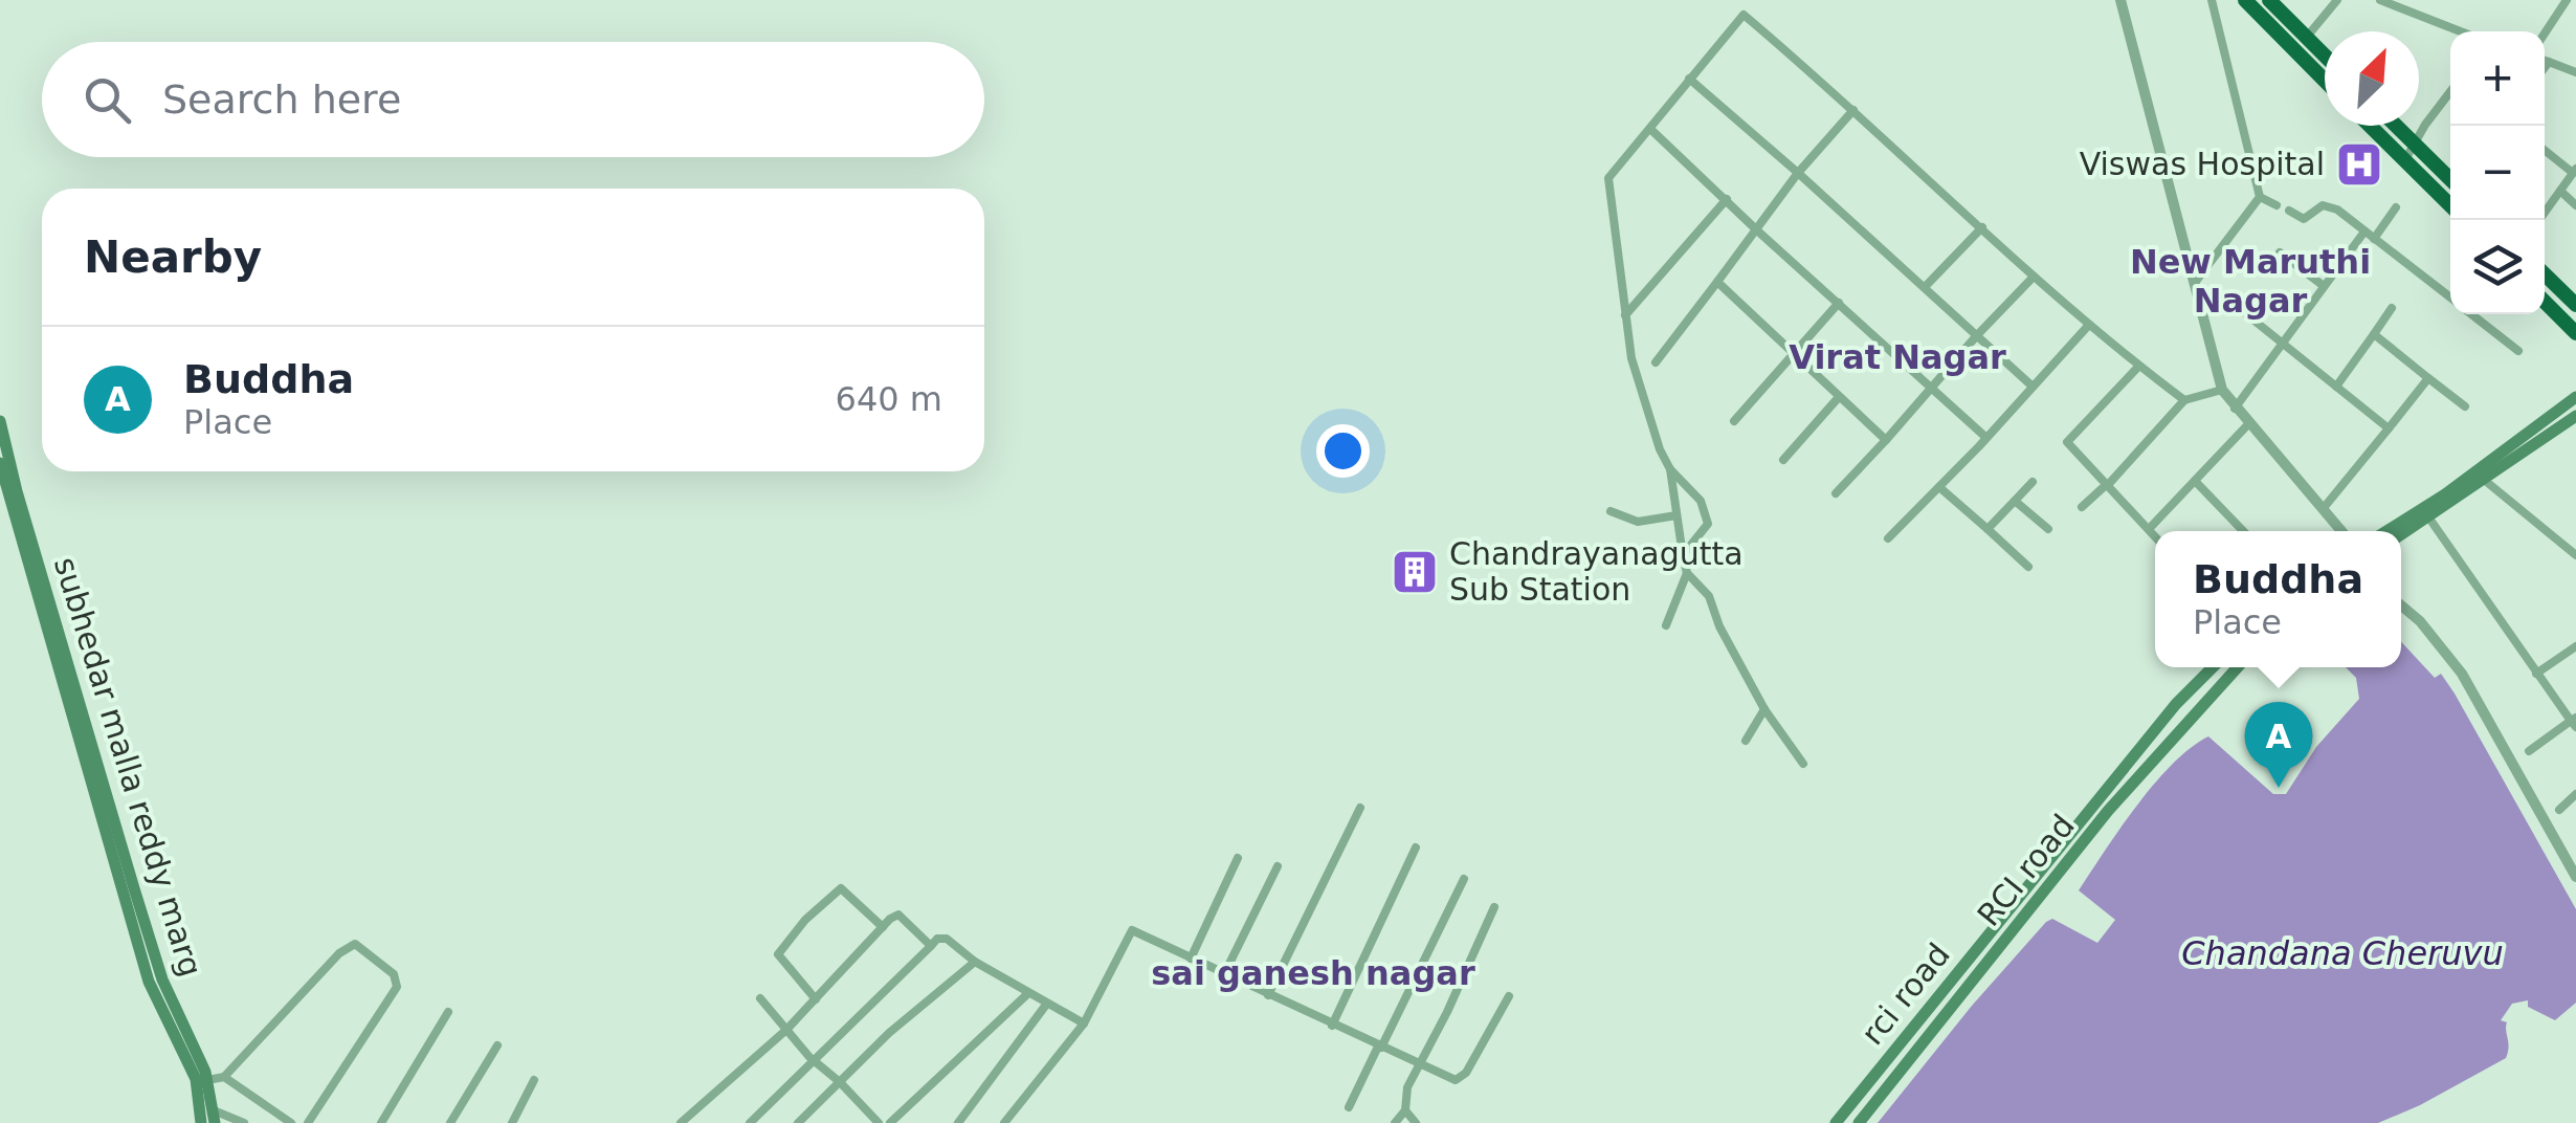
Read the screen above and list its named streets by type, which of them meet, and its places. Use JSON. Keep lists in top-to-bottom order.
{
  "streets": {
    "main road": ["subhedar malla reddy marg", "RCI road", "rci road"]
  },
  "districts": ["New Maruthi Nagar", "Virat Nagar", "sai ganesh nagar"],
  "water": ["Chandana Cheruvu"],
  "places": {
    "hospital": ["Viswas Hospital"],
    "building": ["Chandrayanagutta Sub Station"]
  },
  "north": "top right",
  "page": {
    "map_buttons": ["+", "−"],
    "search": "Search here",
    "heading": "Nearby",
    "list": [
      {
        "mark": "A",
        "name": "Buddha",
        "note": "Place",
        "value": "640 m"
      }
    ],
    "popup": ["Buddha", "Place"],
    "pins": "A"
  }
}
